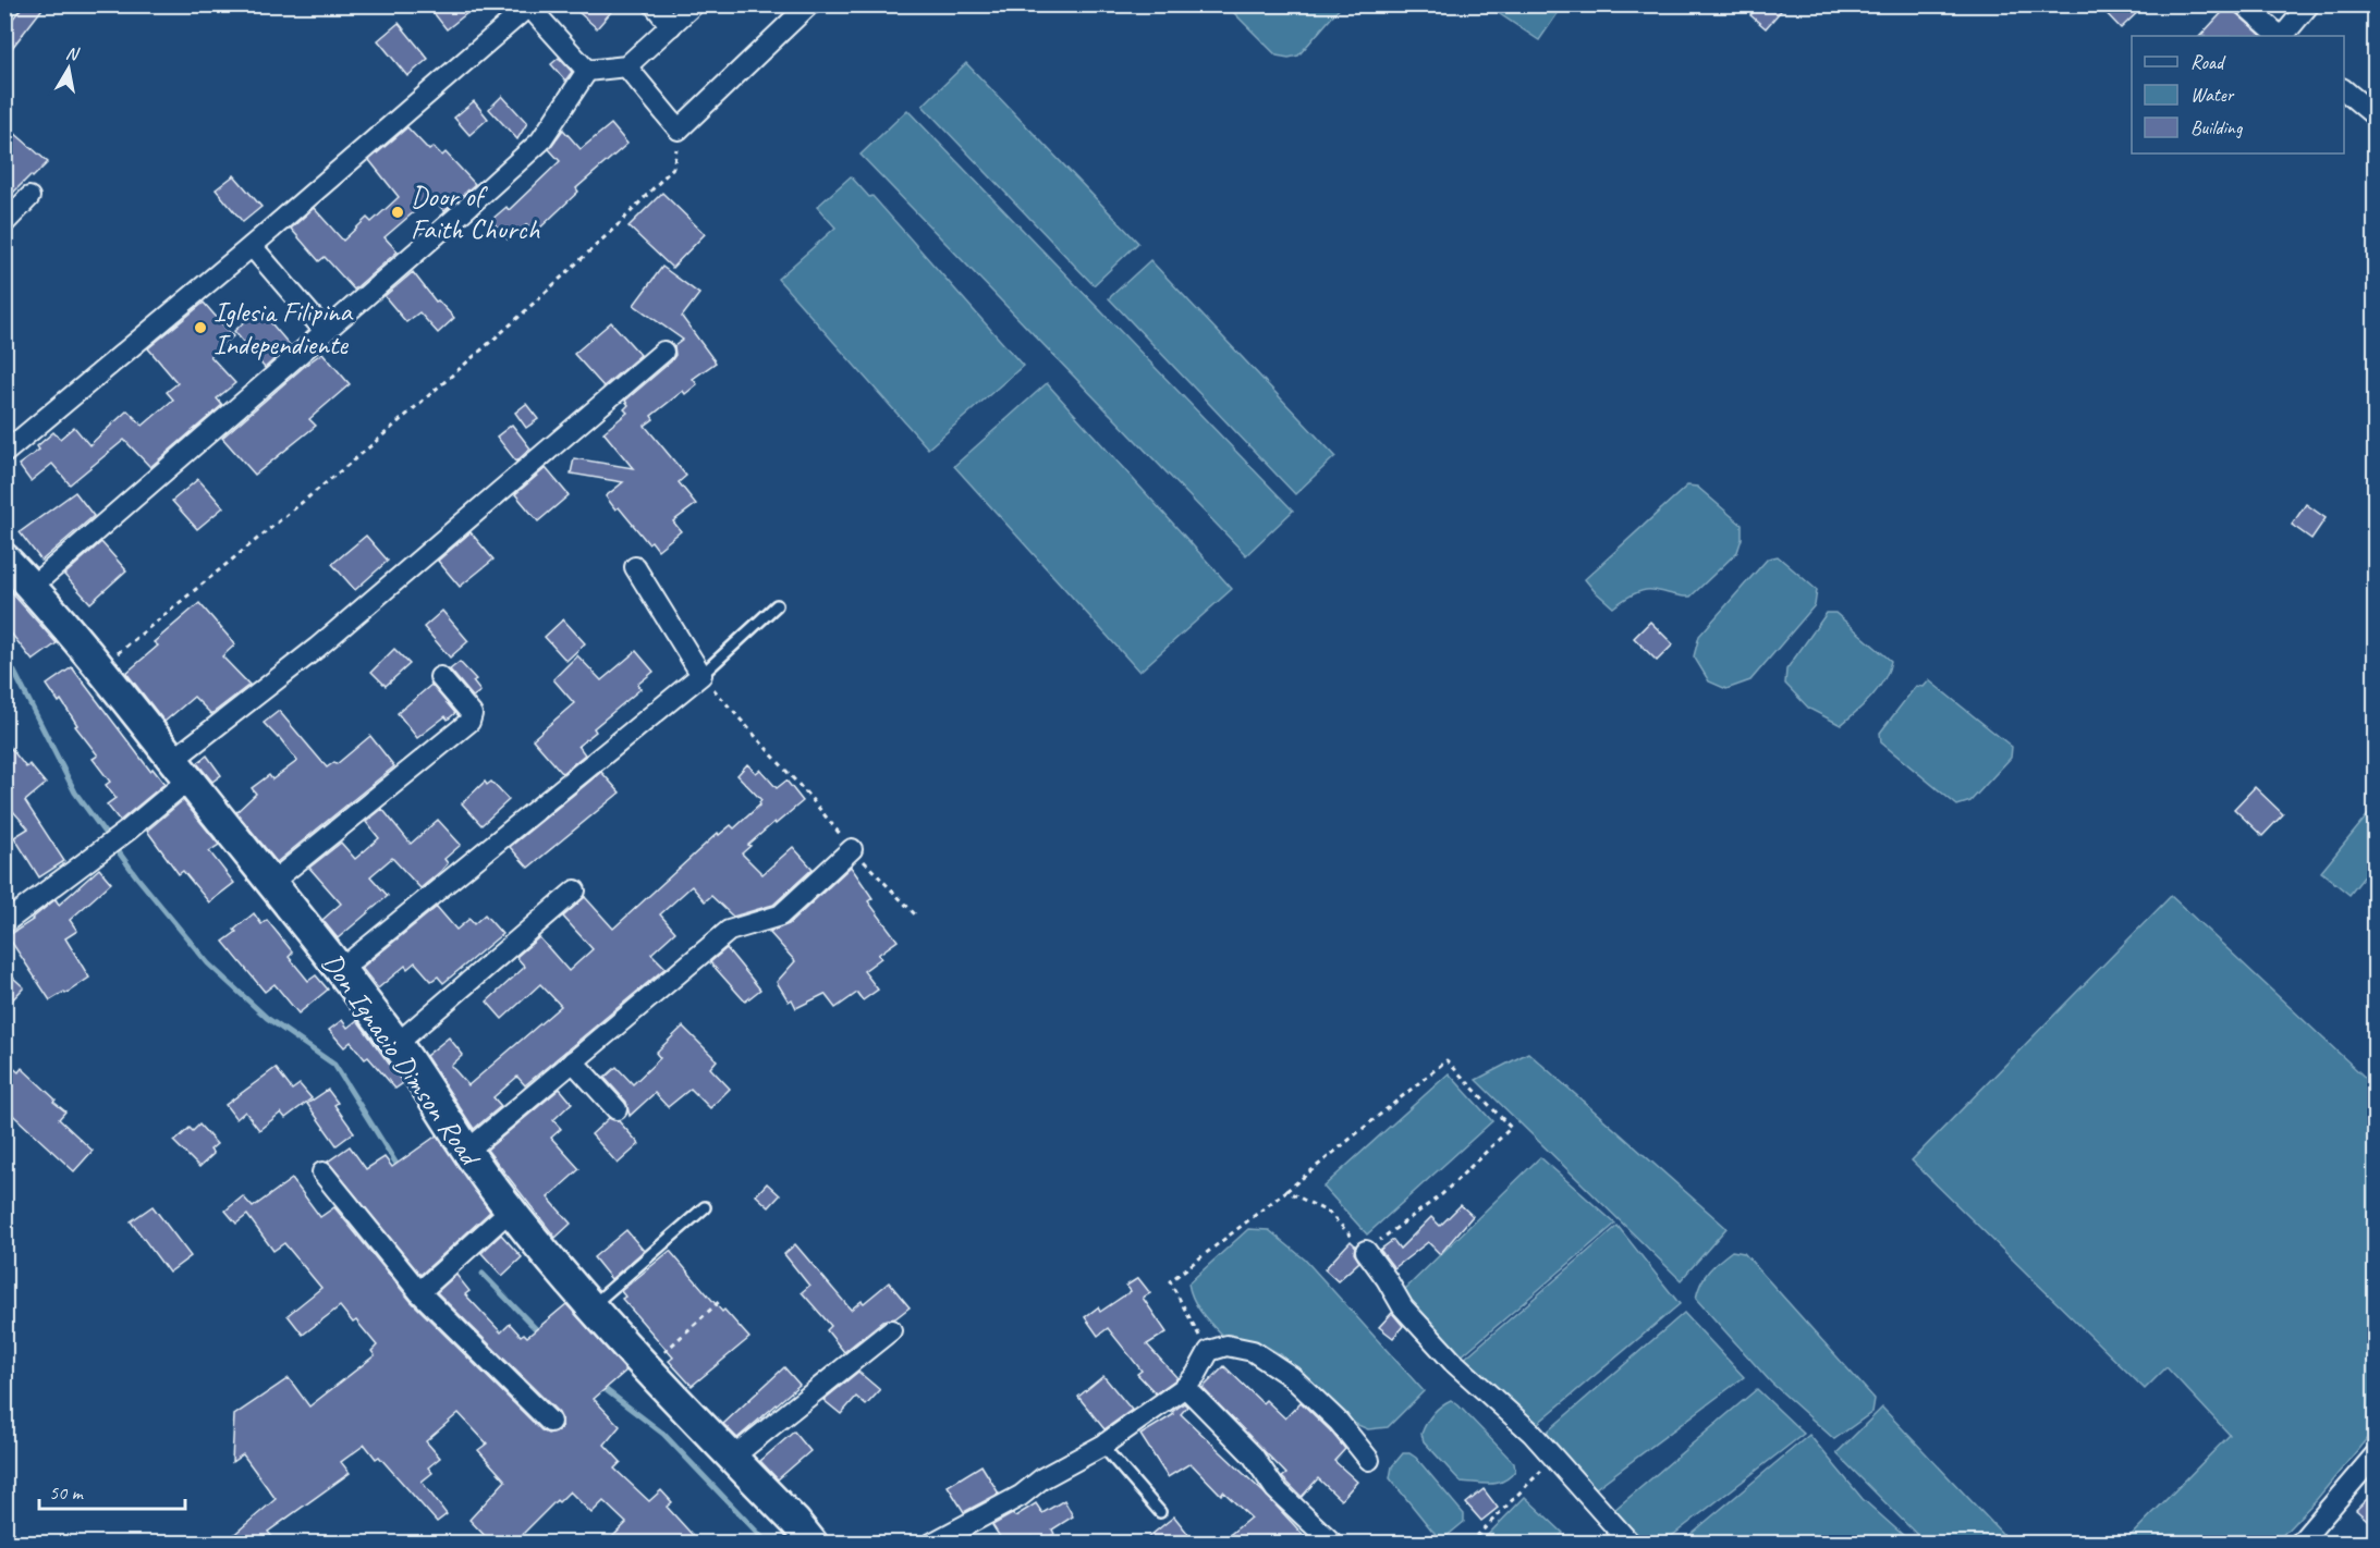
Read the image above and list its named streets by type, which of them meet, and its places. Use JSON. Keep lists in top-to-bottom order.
{
  "streets": {
    "street": ["Don Ignacio Dimson Road"]
  },
  "places": ["Door of Faith Church", "Iglesia Filipina Independiente"],
  "legend": ["Road", "Water", "Building"],
  "scale_bar": "50 m",
  "north": "top"
}
